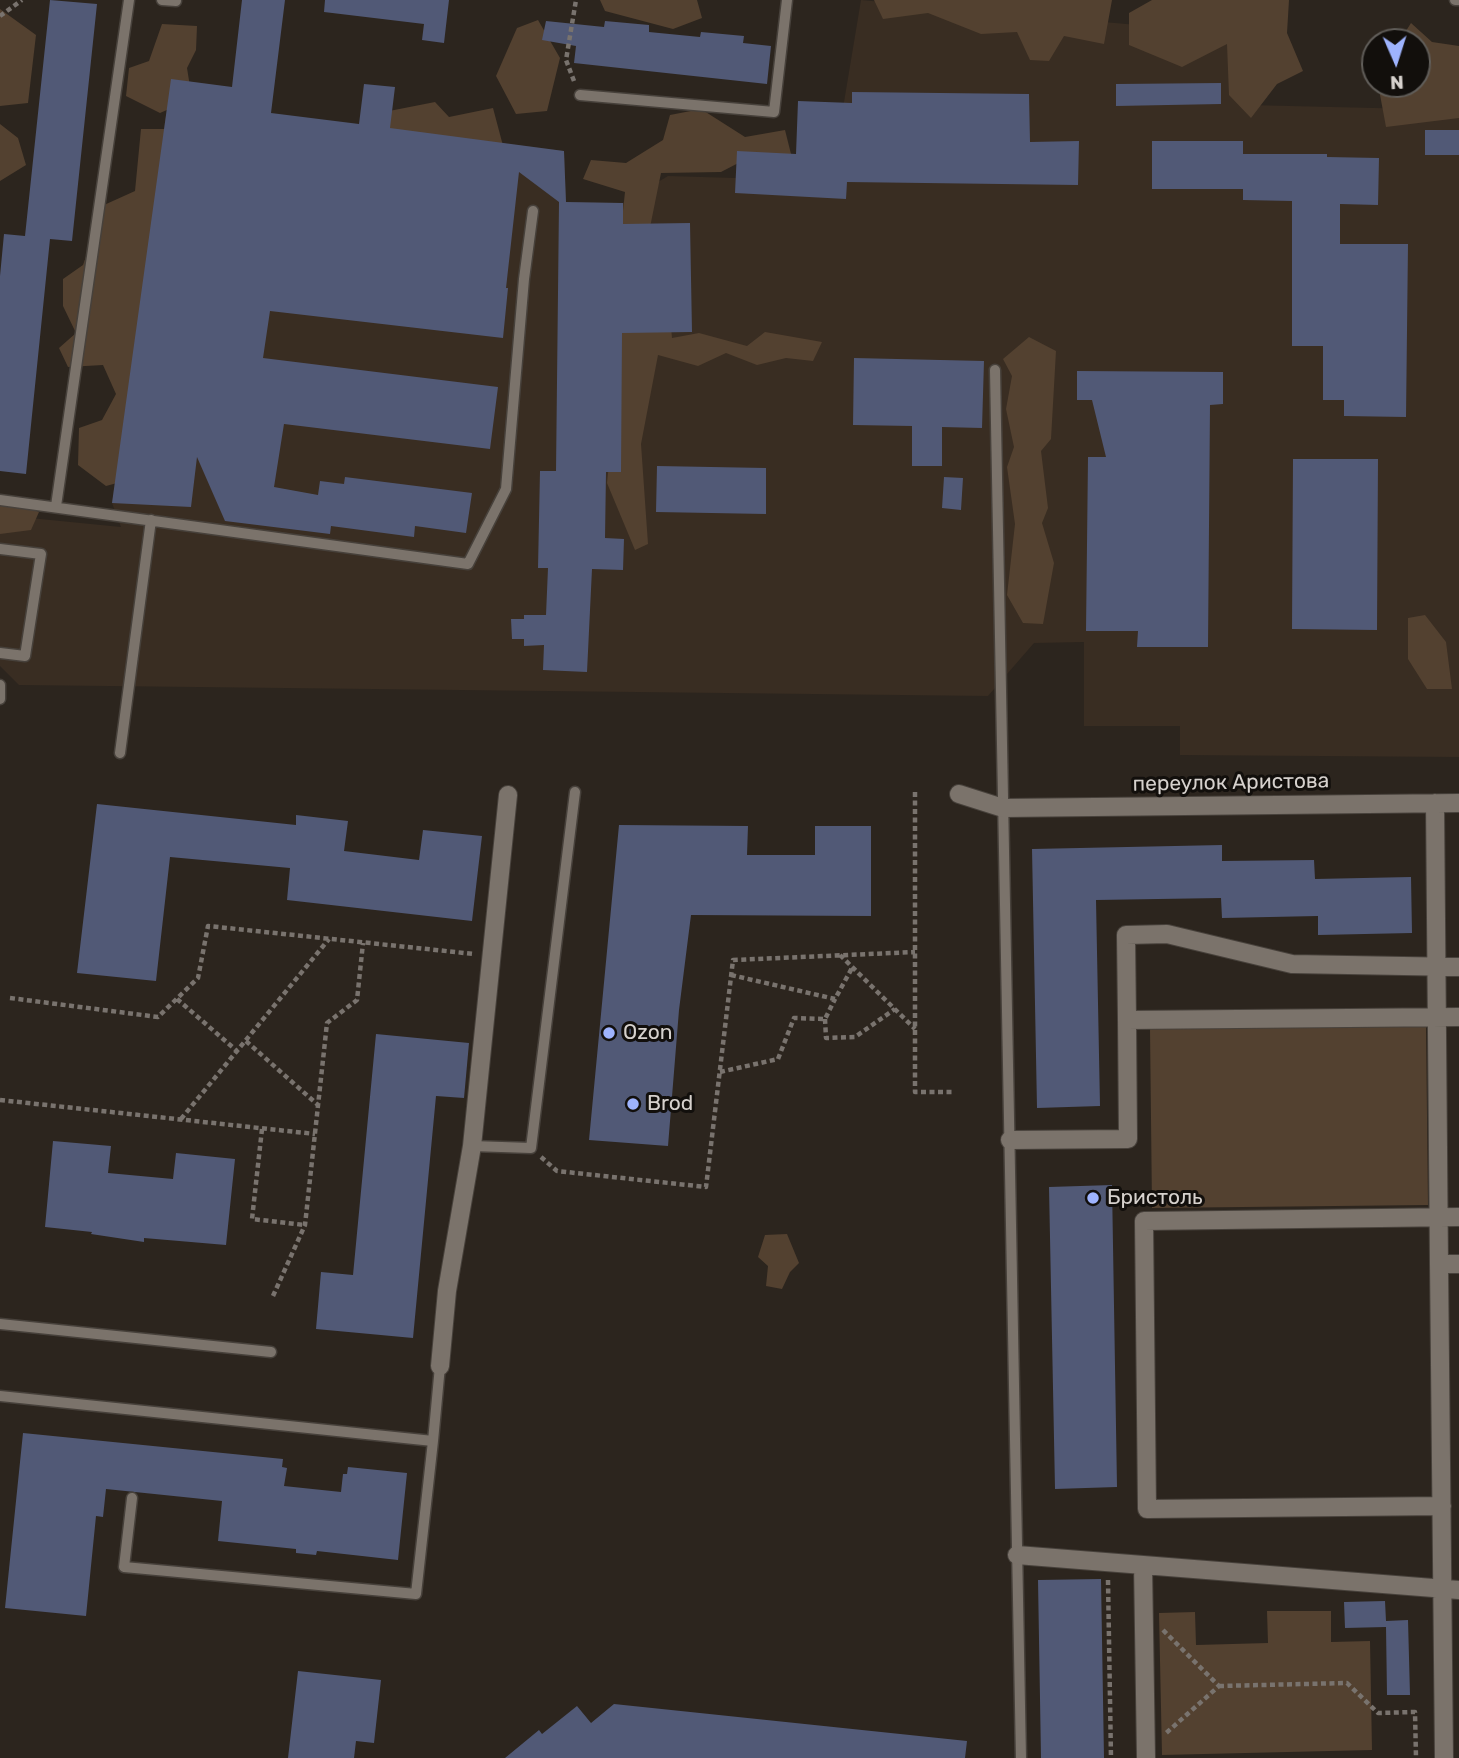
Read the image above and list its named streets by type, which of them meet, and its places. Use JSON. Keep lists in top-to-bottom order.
{
  "streets": {
    "street": ["переулок Аристова"]
  },
  "places": ["Ozon", "Brod", "Бристоль"],
  "north": "bottom"
}
